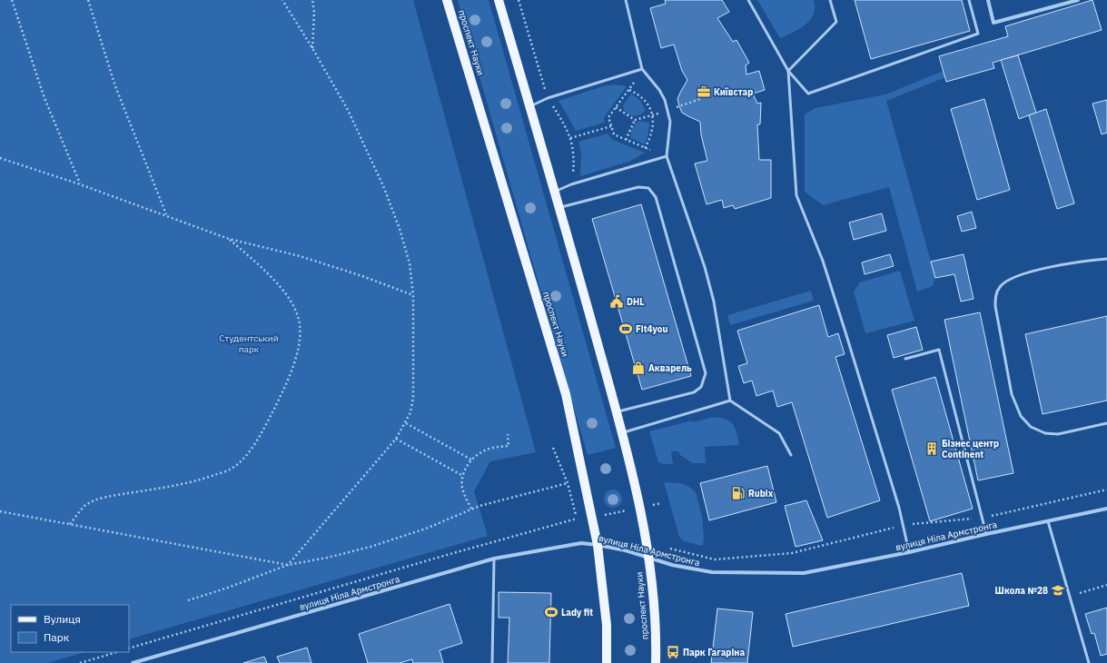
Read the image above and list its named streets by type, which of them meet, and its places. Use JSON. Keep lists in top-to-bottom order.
{
  "streets": {
    "main road": ["проспект Науки"],
    "street": ["вулиця Ніла Армстронга"]
  },
  "crossings": [
    ["проспект Науки", "вулиця Ніла Армстронга"]
  ],
  "parks": ["Студентський парк"],
  "places": {
    "office": ["Київстар"],
    "public building": ["DHL"],
    "sports": ["Fit4you", "Lady fit"],
    "shop": ["Акварель"],
    "building": ["Бізнес центр Continent"],
    "fuel station": ["Rubix"],
    "school or university": ["Школа №28"],
    "bus stop": ["Парк Гагаріна"]
  },
  "legend": ["Вулиця", "Парк"]
}
